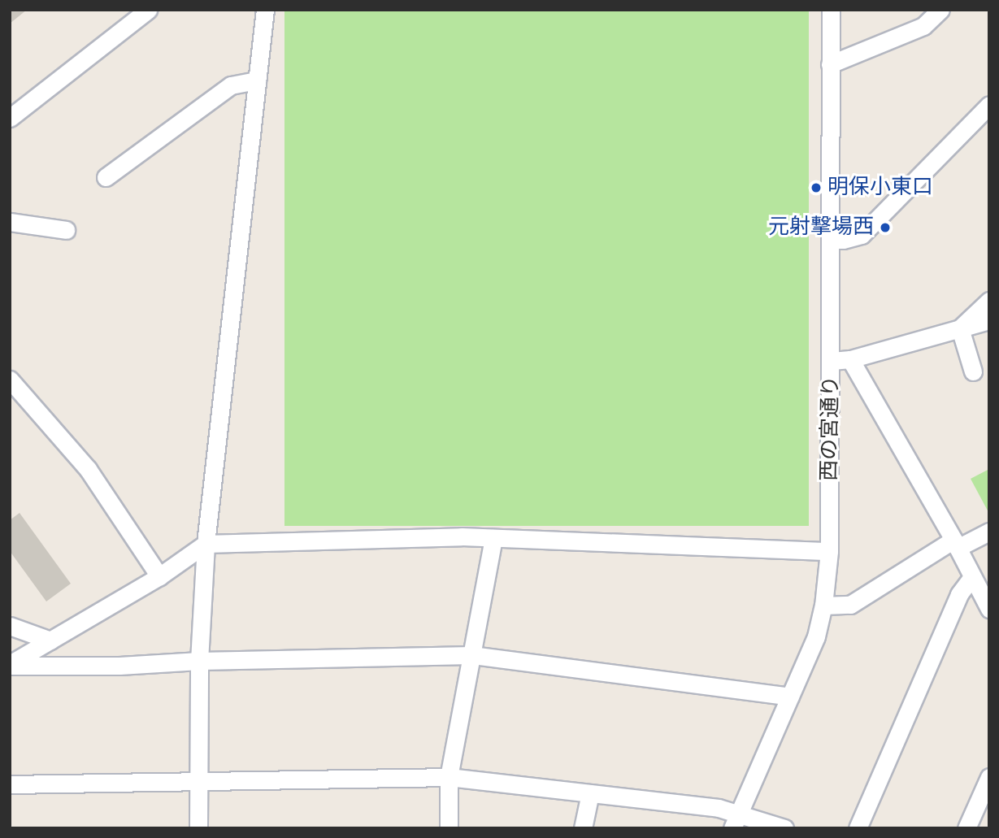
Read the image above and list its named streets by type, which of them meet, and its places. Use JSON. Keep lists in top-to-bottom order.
{
  "streets": {
    "street": ["西の宮通り"]
  },
  "places": ["明保小東口", "元射撃場西"]
}
